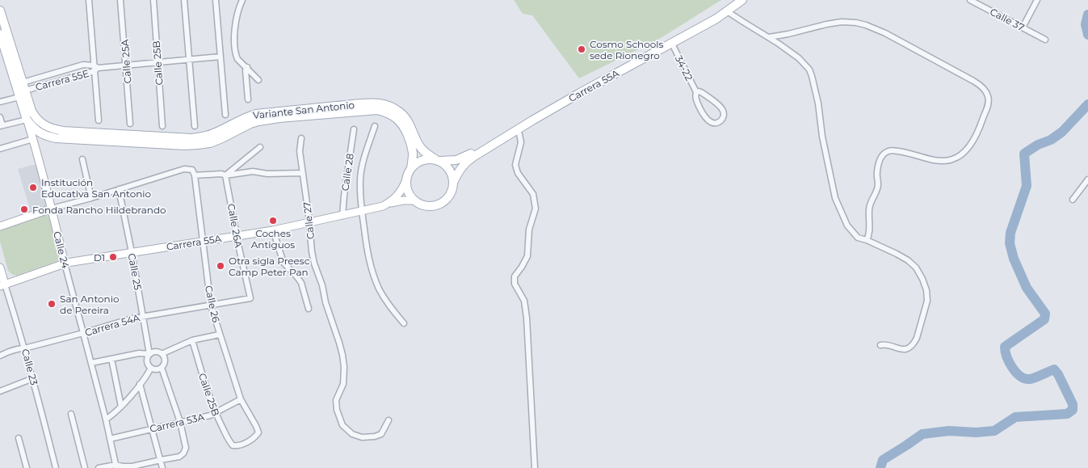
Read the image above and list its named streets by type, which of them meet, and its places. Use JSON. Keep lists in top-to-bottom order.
{
  "streets": {
    "main road": [
      "Carrera 55A",
      "Variante San Antonio",
      "Calle 24",
      "Calle 23"
    ],
    "street": [
      "Calle 37",
      "Calle 25A",
      "Calle 25B",
      "34-22",
      "Carrera 55E",
      "Calle 28",
      "Calle 27",
      "Calle 26A",
      "Calle 25",
      "Calle 26",
      "Carrera 54A",
      "Carrera 53A"
    ]
  },
  "crossings": [
    ["Calle 25A", "Carrera 55E"],
    ["Calle 25B", "Carrera 55E"],
    ["Calle 25B", "Calle 26"],
    ["Calle 25B", "Carrera 53A"],
    ["34-22", "Carrera 55A"],
    ["Carrera 55E", "Calle 24"],
    ["Carrera 55A", "Variante San Antonio"],
    ["Carrera 55A", "Calle 28"],
    ["Carrera 55A", "Calle 27"],
    ["Carrera 55A", "Calle 26A"],
    ["Carrera 55A", "Calle 24"],
    ["Carrera 55A", "Calle 25"],
    ["Carrera 55A", "Calle 26"],
    ["Carrera 55A", "Calle 23"],
    ["Variante San Antonio", "Calle 24"],
    ["Calle 26A", "Carrera 54A"],
    ["Calle 24", "Carrera 54A"],
    ["Calle 24", "Carrera 53A"],
    ["Calle 25", "Carrera 54A"],
    ["Calle 26", "Carrera 54A"],
    ["Calle 26", "Carrera 53A"],
    ["Carrera 54A", "Calle 23"]
  ],
  "places": [
    "Cosmo Schools sede Rionegro",
    "Institución Educativa San Antonio",
    "Fonda Rancho Hildebrando",
    "Coches Antiguos",
    "D1",
    "Otra sigla Preesc Camp Peter Pan",
    "San Antonio de Pereira"
  ]
}
